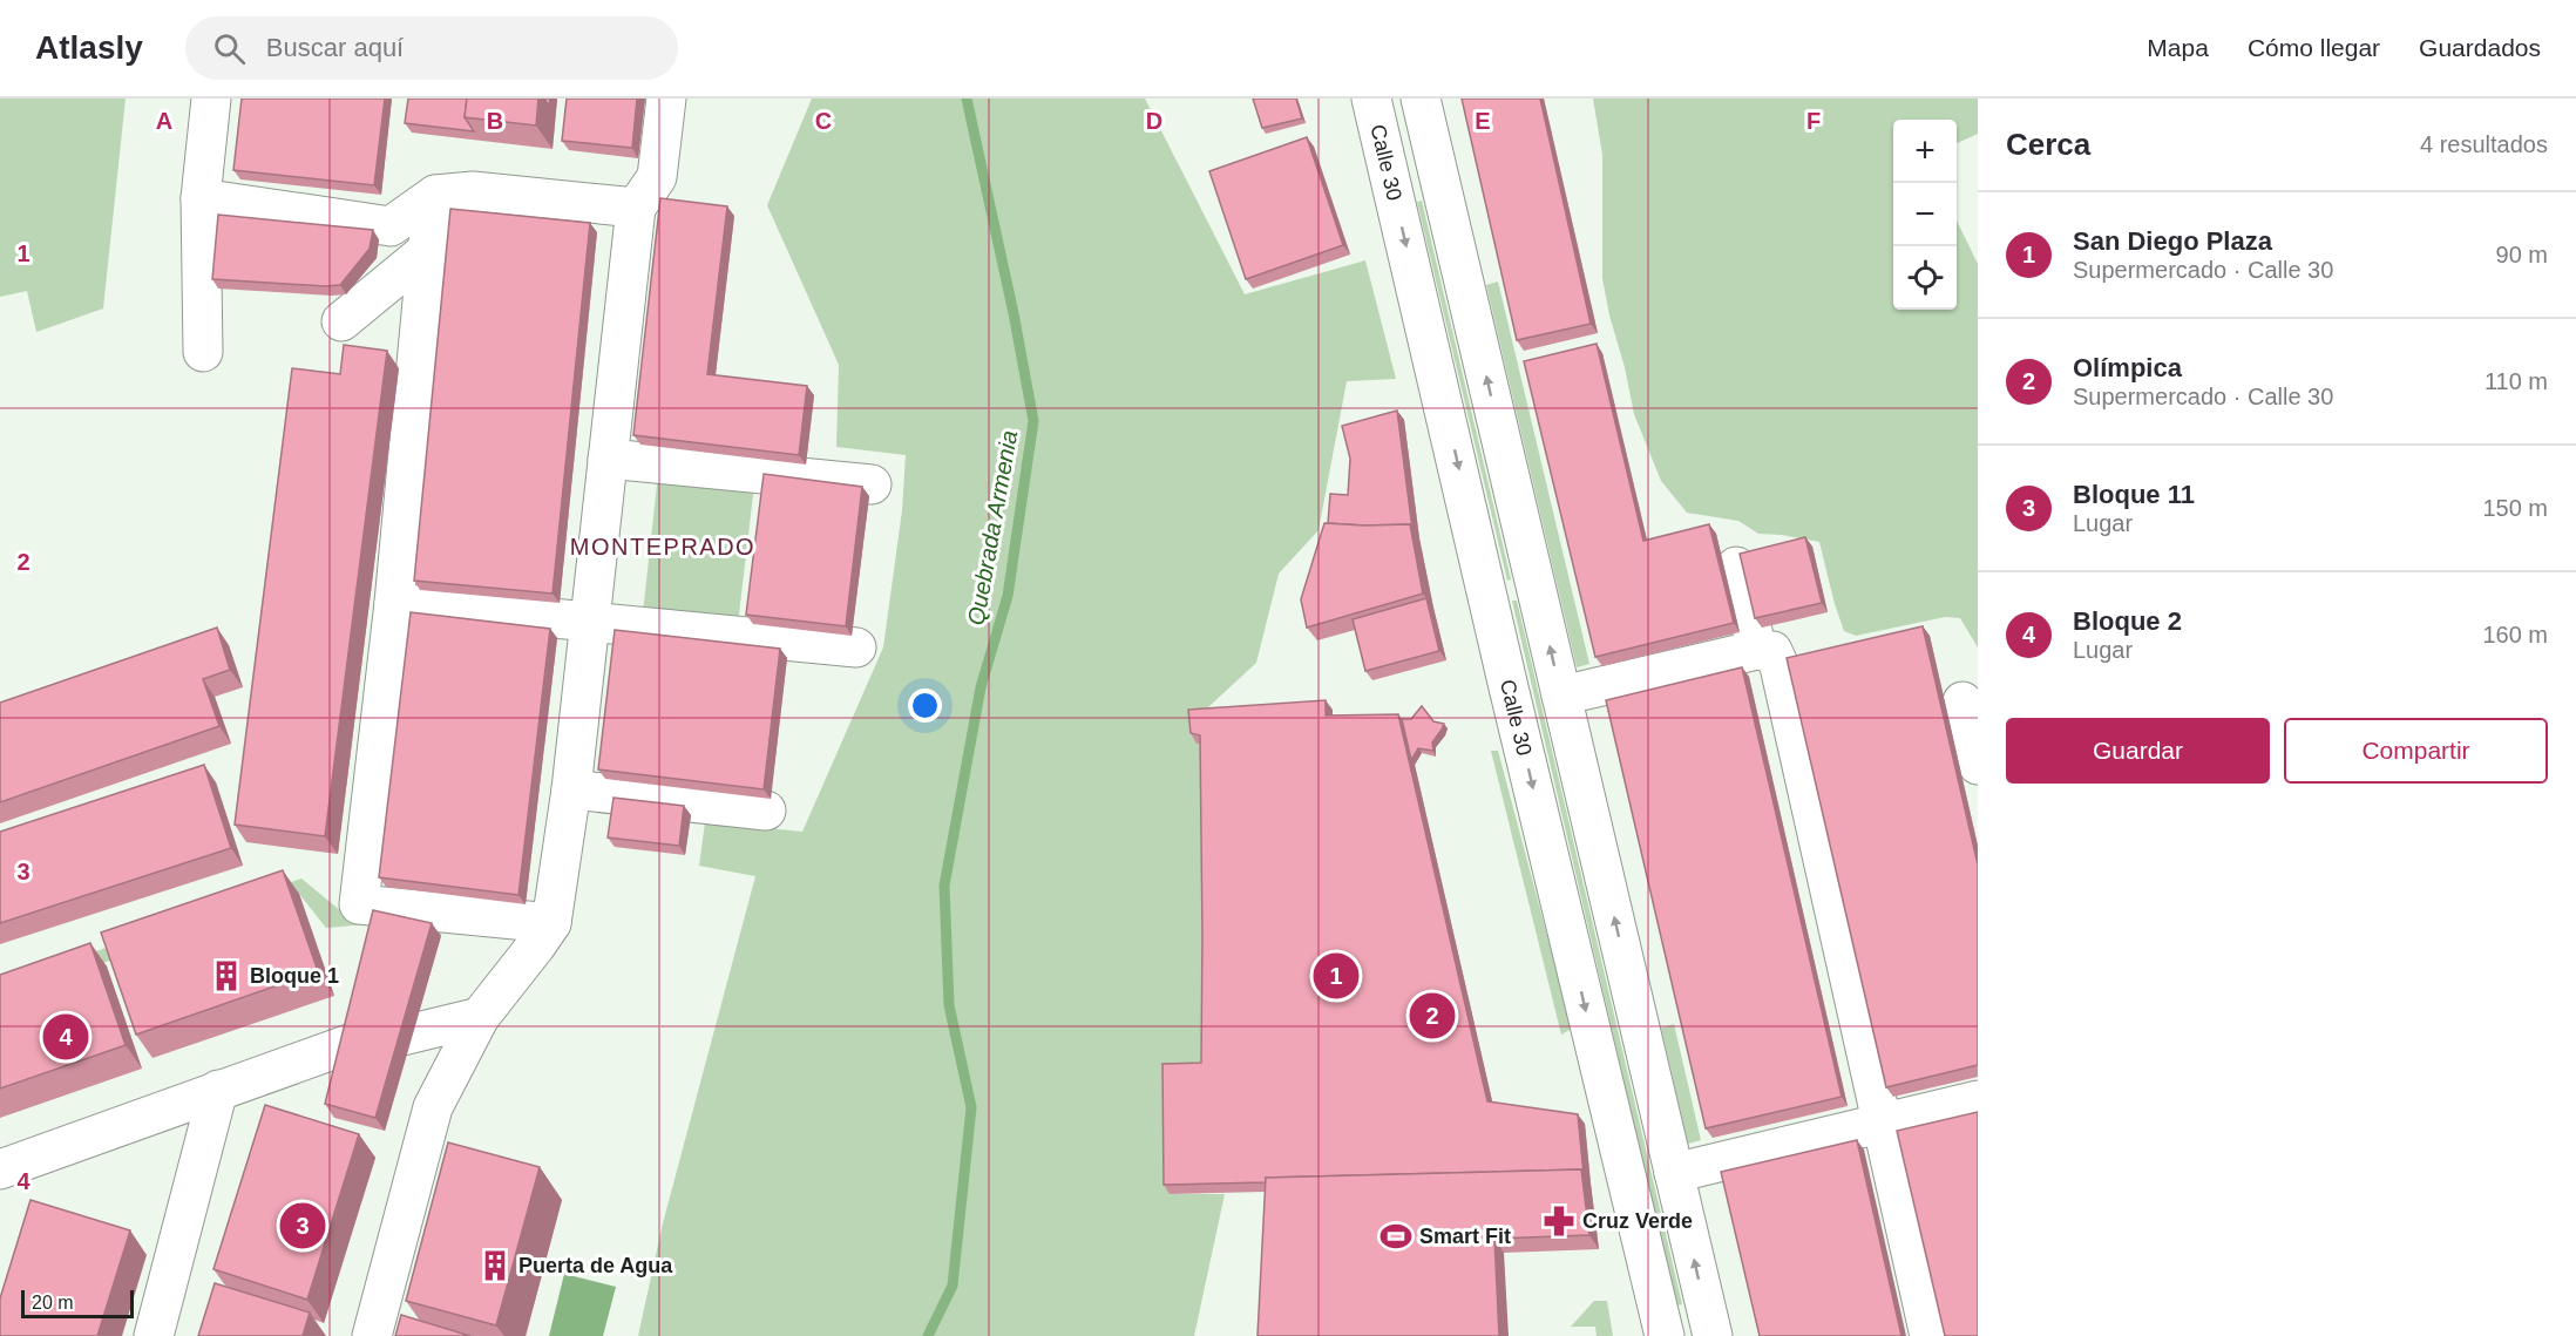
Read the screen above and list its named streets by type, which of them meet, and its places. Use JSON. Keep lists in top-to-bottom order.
{
  "streets": {
    "street": ["Calle 30"]
  },
  "districts": ["MONTEPRADO"],
  "water": ["Quebrada Armenia"],
  "places": {
    "building": ["Bloque 1", "Puerta de Agua"],
    "pharmacy": ["Cruz Verde"],
    "sports": ["Smart Fit"]
  },
  "scale_bar": "20 m",
  "page": {
    "header": "Atlasly",
    "search": "Buscar aquí",
    "nav": ["Mapa", "Cómo llegar", "Guardados"],
    "heading": ["Cerca", "4 resultados"],
    "map_buttons": ["+", "−"],
    "list": [
      {
        "mark": "1",
        "name": "San Diego Plaza",
        "note": "Supermercado · Calle 30",
        "value": "90 m"
      },
      {
        "mark": "2",
        "name": "Olímpica",
        "note": "Supermercado · Calle 30",
        "value": "110 m"
      },
      {
        "mark": "3",
        "name": "Bloque 11",
        "note": "Lugar",
        "value": "150 m"
      },
      {
        "mark": "4",
        "name": "Bloque 2",
        "note": "Lugar",
        "value": "160 m"
      }
    ],
    "buttons": ["Guardar", "Compartir"],
    "pins": [
      "1",
      "2",
      "4",
      "3"
    ],
    "scale": "20 m"
  },
  "grid": {
    "columns": [
      "A",
      "B",
      "C",
      "D",
      "E",
      "F"
    ],
    "rows": [
      "1",
      "2",
      "3",
      "4"
    ]
  }
}
